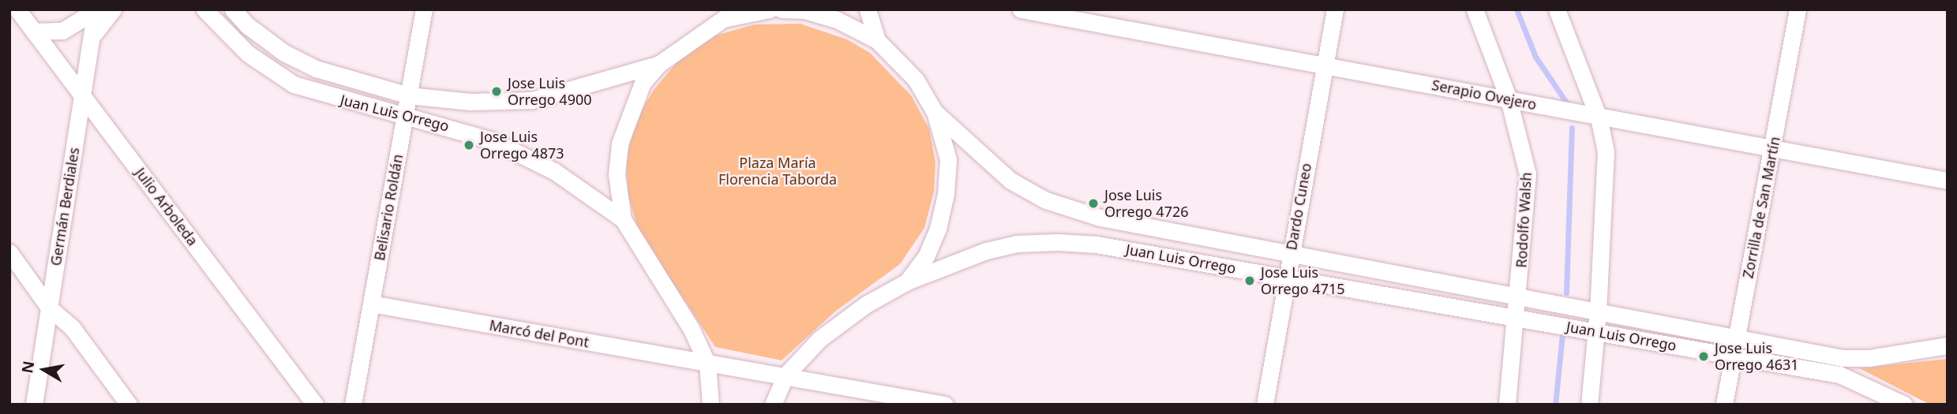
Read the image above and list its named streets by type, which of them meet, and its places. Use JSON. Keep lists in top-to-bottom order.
{
  "streets": {
    "street": [
      "Serapio Ovejero",
      "Juan Luis Orrego",
      "Germán Berdiales",
      "Julio Arboleda",
      "Dardo Cuneo",
      "Belisario Roldán",
      "Zorrilla de San Martín",
      "Rodolfo Walsh",
      "Marcó del Pont"
    ]
  },
  "crossings": [
    ["Serapio Ovejero", "Dardo Cuneo"],
    ["Serapio Ovejero", "Zorrilla de San Martín"],
    ["Serapio Ovejero", "Rodolfo Walsh"],
    ["Juan Luis Orrego", "Dardo Cuneo"],
    ["Juan Luis Orrego", "Belisario Roldán"],
    ["Juan Luis Orrego", "Zorrilla de San Martín"],
    ["Juan Luis Orrego", "Rodolfo Walsh"],
    ["Juan Luis Orrego", "Marcó del Pont"],
    ["Germán Berdiales", "Julio Arboleda"],
    ["Belisario Roldán", "Marcó del Pont"]
  ],
  "parks": ["Plaza María Florencia Taborda"],
  "places": [
    "Jose Luis Orrego 4900",
    "Jose Luis Orrego 4873",
    "Jose Luis Orrego 4726",
    "Jose Luis Orrego 4715",
    "Jose Luis Orrego 4631"
  ],
  "north": "left"
}
